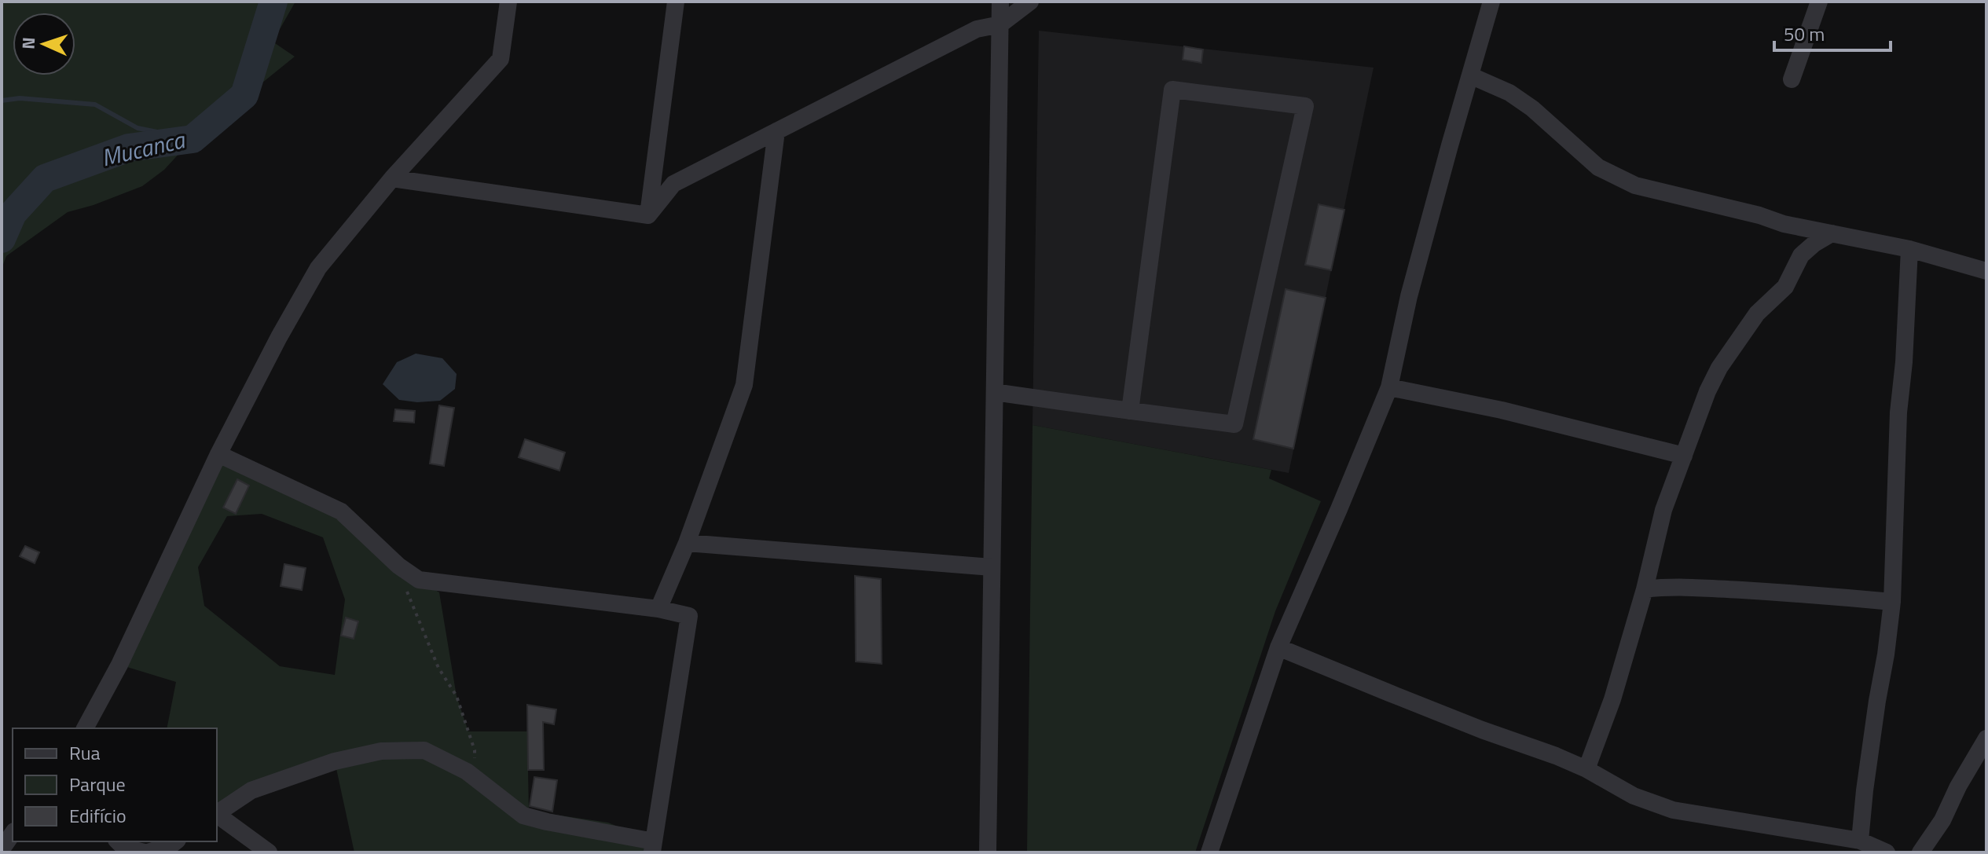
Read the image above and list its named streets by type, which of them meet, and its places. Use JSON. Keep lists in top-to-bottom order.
{
  "water": ["Mucanca"],
  "legend": ["Rua", "Parque", "Edifício"],
  "scale_bar": "50 m",
  "north": "left"
}
